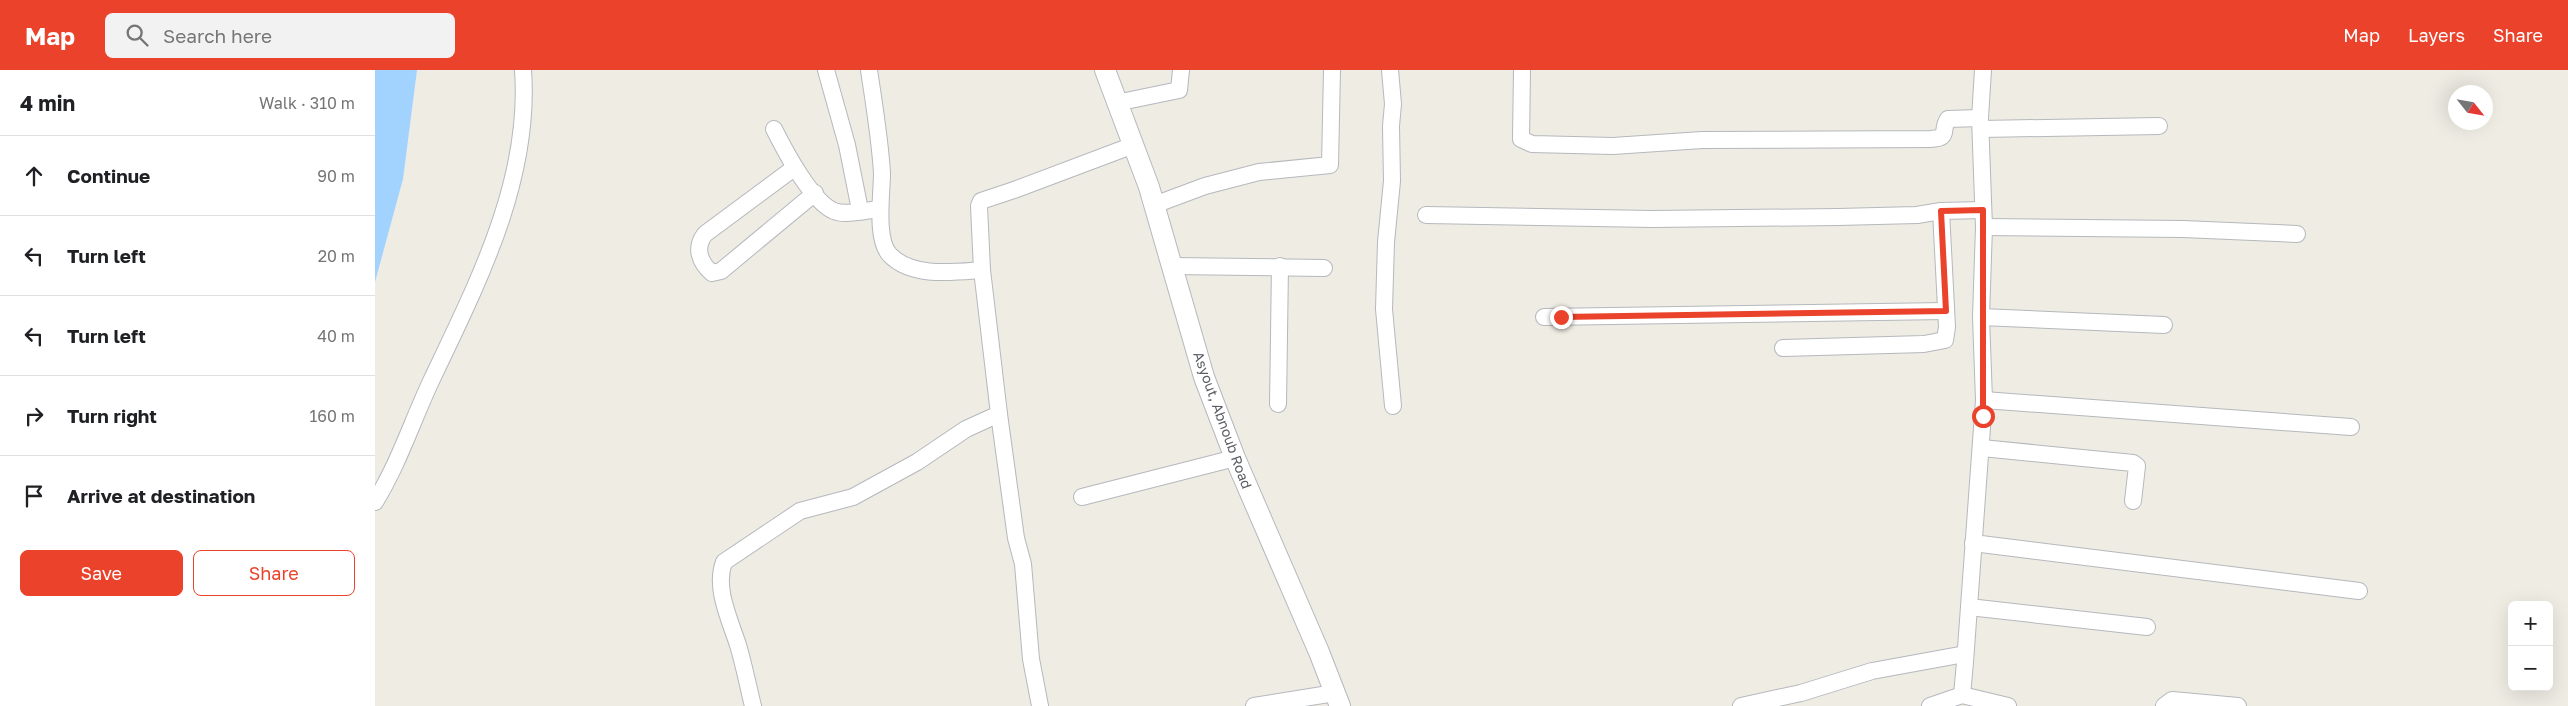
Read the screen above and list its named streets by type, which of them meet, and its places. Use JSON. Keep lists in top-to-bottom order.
{
  "streets": {
    "street": ["Asyout, Abnoub Road"]
  },
  "north": "bottom right",
  "page": {
    "header": "Map",
    "search": "Search here",
    "nav": ["Map", "Layers", "Share"],
    "heading": ["4 min", "Walk · 310 m"],
    "list": [
      ["Continue", "90 m"],
      ["Turn left", "20 m"],
      ["Turn left", "40 m"],
      ["Turn right", "160 m"],
      "Arrive at destination"
    ],
    "buttons": ["Save", "Share"],
    "map_buttons": ["+", "−"]
  }
}
